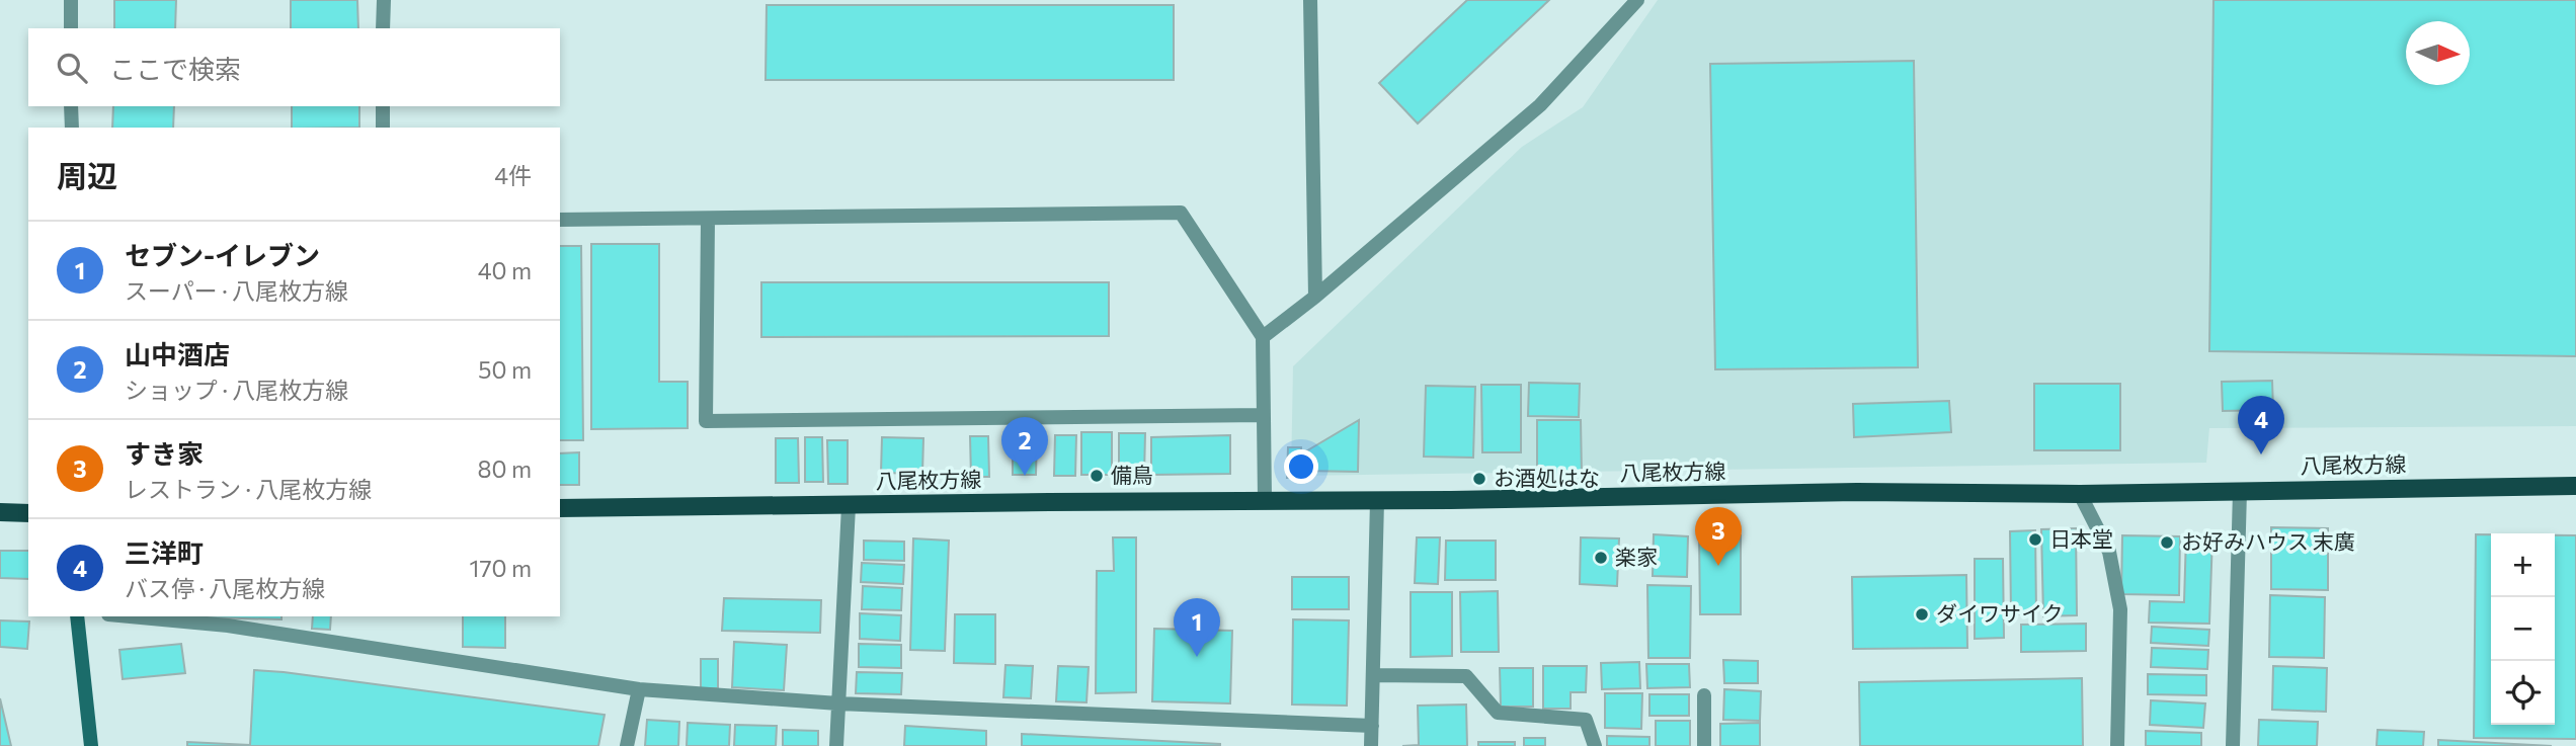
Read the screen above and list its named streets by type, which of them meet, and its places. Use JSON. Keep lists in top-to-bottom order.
{
  "streets": {
    "main road": ["八尾枚方線"]
  },
  "places": [
    "備鳥",
    "お酒処はな",
    "日本堂",
    "お好みハウス 末廣",
    "楽家",
    "ダイワサイク"
  ],
  "north": "right",
  "page": {
    "search": "ここで検索",
    "heading": ["周辺", "4件"],
    "list": [
      {
        "mark": "1",
        "name": "セブン-イレブン",
        "note": "スーパー · 八尾枚方線",
        "value": "40 m"
      },
      {
        "mark": "2",
        "name": "山中酒店",
        "note": "ショップ · 八尾枚方線",
        "value": "50 m"
      },
      {
        "mark": "3",
        "name": "すき家",
        "note": "レストラン · 八尾枚方線",
        "value": "80 m"
      },
      {
        "mark": "4",
        "name": "三洋町",
        "note": "バス停 · 八尾枚方線",
        "value": "170 m"
      }
    ],
    "pins": [
      "4",
      "2",
      "3",
      "1"
    ],
    "map_buttons": ["+", "−"]
  }
}
